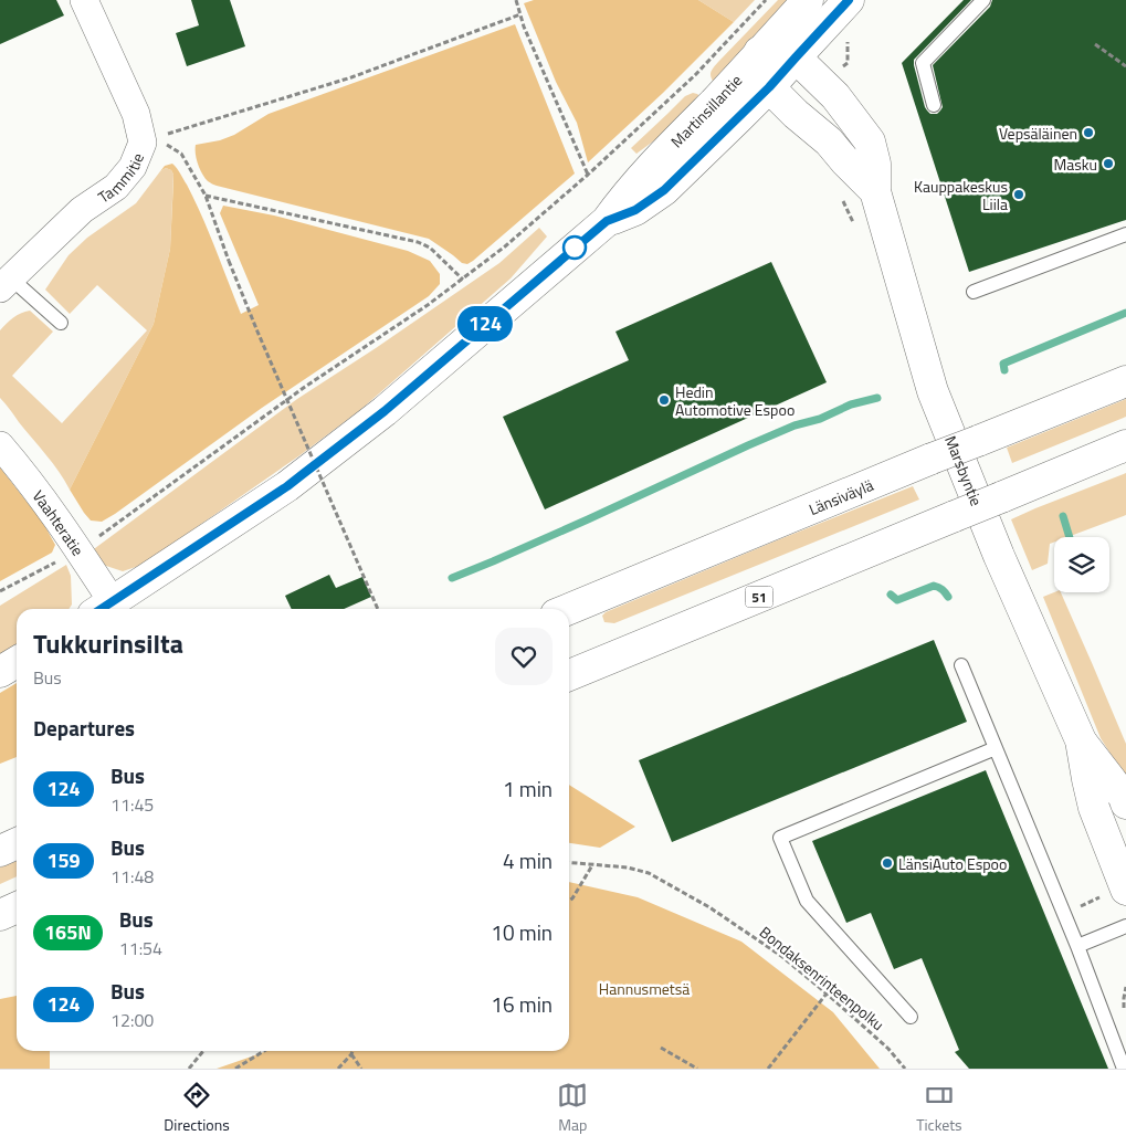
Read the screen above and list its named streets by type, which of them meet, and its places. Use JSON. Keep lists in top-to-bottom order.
{
  "streets": {
    "main road": [
      "Martinsillantie",
      "Marsbyntie",
      "Länsiväylä",
      "51"
    ],
    "street": ["Tammitie", "Vaahteratie"],
    "path": ["Bondaksenrinteenpolku"]
  },
  "crossings": [
    ["Martinsillantie", "Marsbyntie"],
    ["Martinsillantie", "Vaahteratie"]
  ],
  "parks": ["Hannusmetsä"],
  "places": [
    "Vepsäläinen",
    "Masku",
    "Kauppakeskus Liila",
    "Hedin Automotive Espoo",
    "LänsiAuto Espoo"
  ],
  "lines": ["bus line 124"],
  "page": {
    "on_map": "124",
    "heading": [
      ["Tukkurinsilta", "Bus"],
      "Departures"
    ],
    "list": [
      {
        "mark": "124",
        "name": "Bus",
        "note": "11:45",
        "value": "1 min"
      },
      {
        "mark": "159",
        "name": "Bus",
        "note": "11:48",
        "value": "4 min"
      },
      {
        "mark": "165N",
        "name": "Bus",
        "note": "11:54",
        "value": "10 min"
      },
      {
        "mark": "124",
        "name": "Bus",
        "note": "12:00",
        "value": "16 min"
      }
    ],
    "tabs": ["Directions", "Map", "Tickets"]
  }
}
